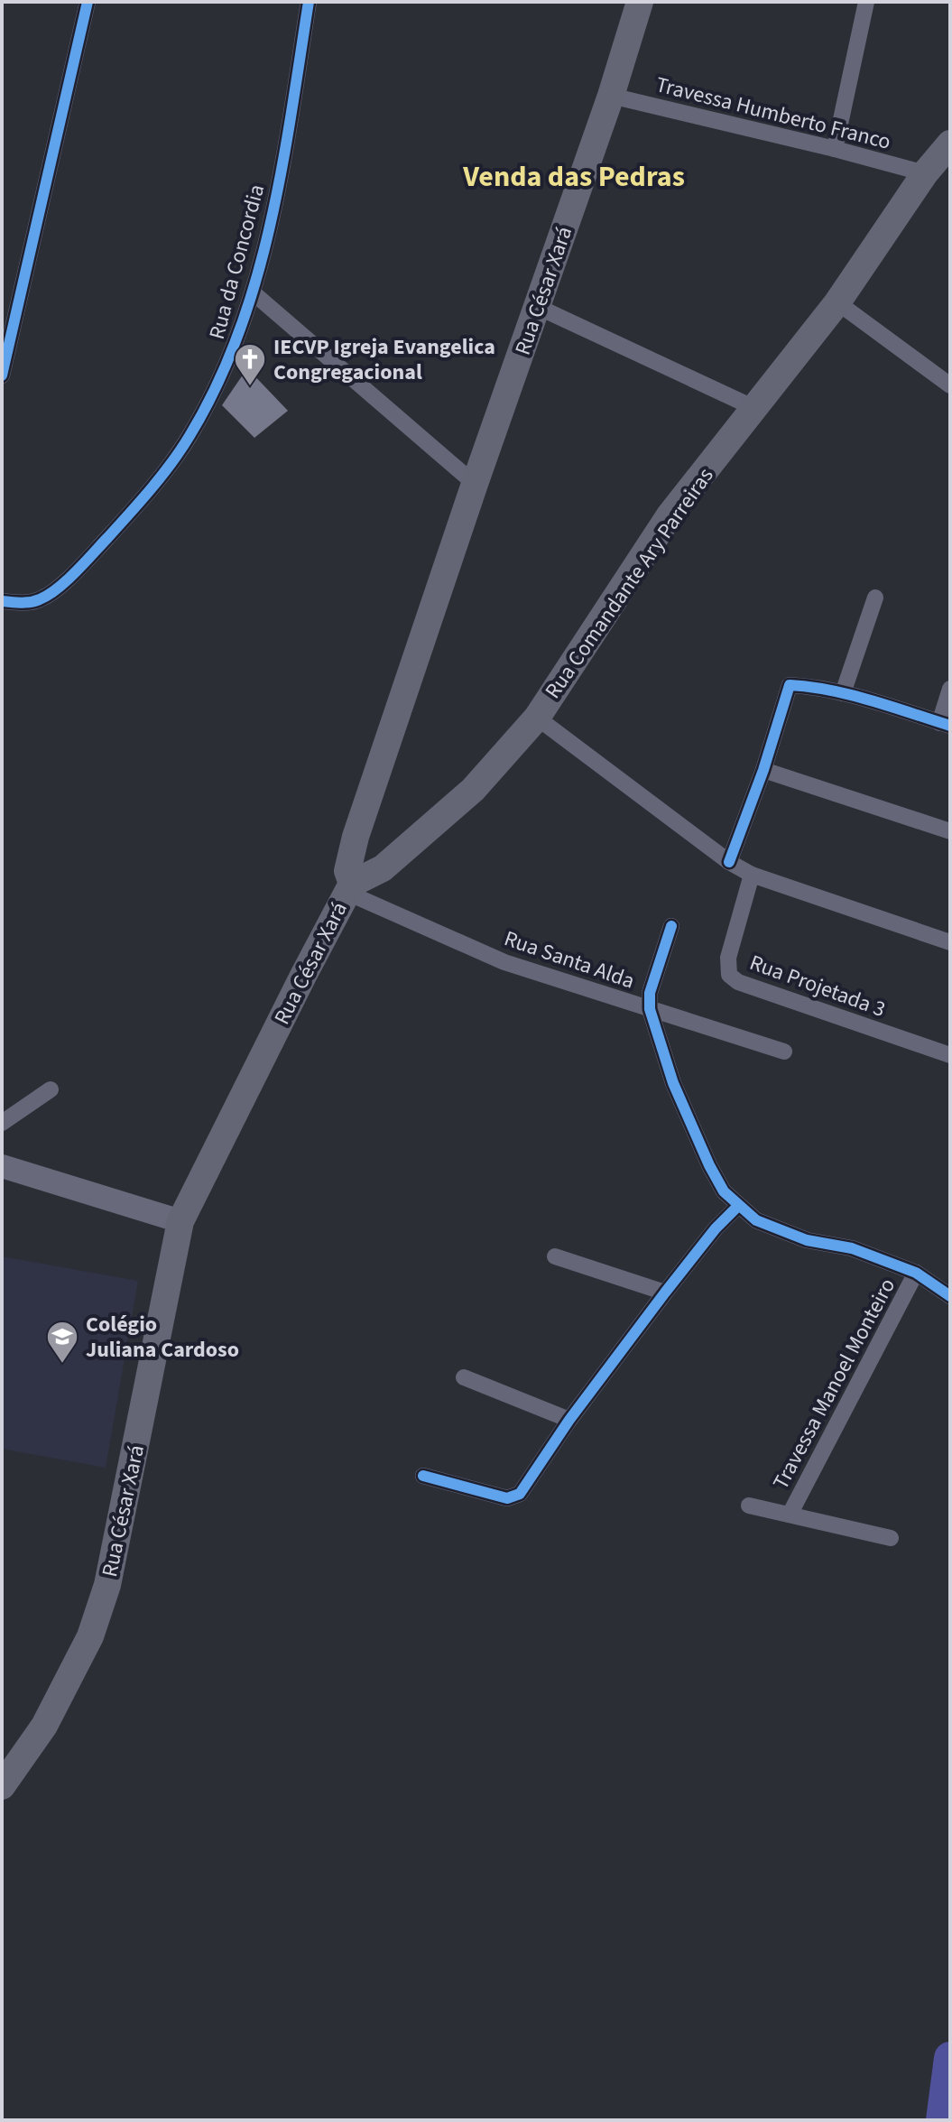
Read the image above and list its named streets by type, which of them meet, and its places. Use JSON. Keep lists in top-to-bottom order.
{
  "streets": {
    "main road": ["Rua César Xará", "Rua Comandante Ary Parreiras"],
    "street": [
      "Travessa Humberto Franco",
      "Rua da Concordia",
      "Rua Santa Alda",
      "Rua Projetada 3",
      "Travessa Manoel Monteiro"
    ]
  },
  "crossings": [
    ["Travessa Humberto Franco", "Rua César Xará"],
    ["Travessa Humberto Franco", "Rua Comandante Ary Parreiras"],
    ["Rua César Xará", "Rua Comandante Ary Parreiras"],
    ["Rua César Xará", "Rua Santa Alda"],
    ["Rua Comandante Ary Parreiras", "Rua Santa Alda"]
  ],
  "districts": ["Venda das Pedras"],
  "places": {
    "church": ["IECVP Igreja Evangelica Congregacional"],
    "school or university": ["Colégio Juliana Cardoso"]
  }
}
